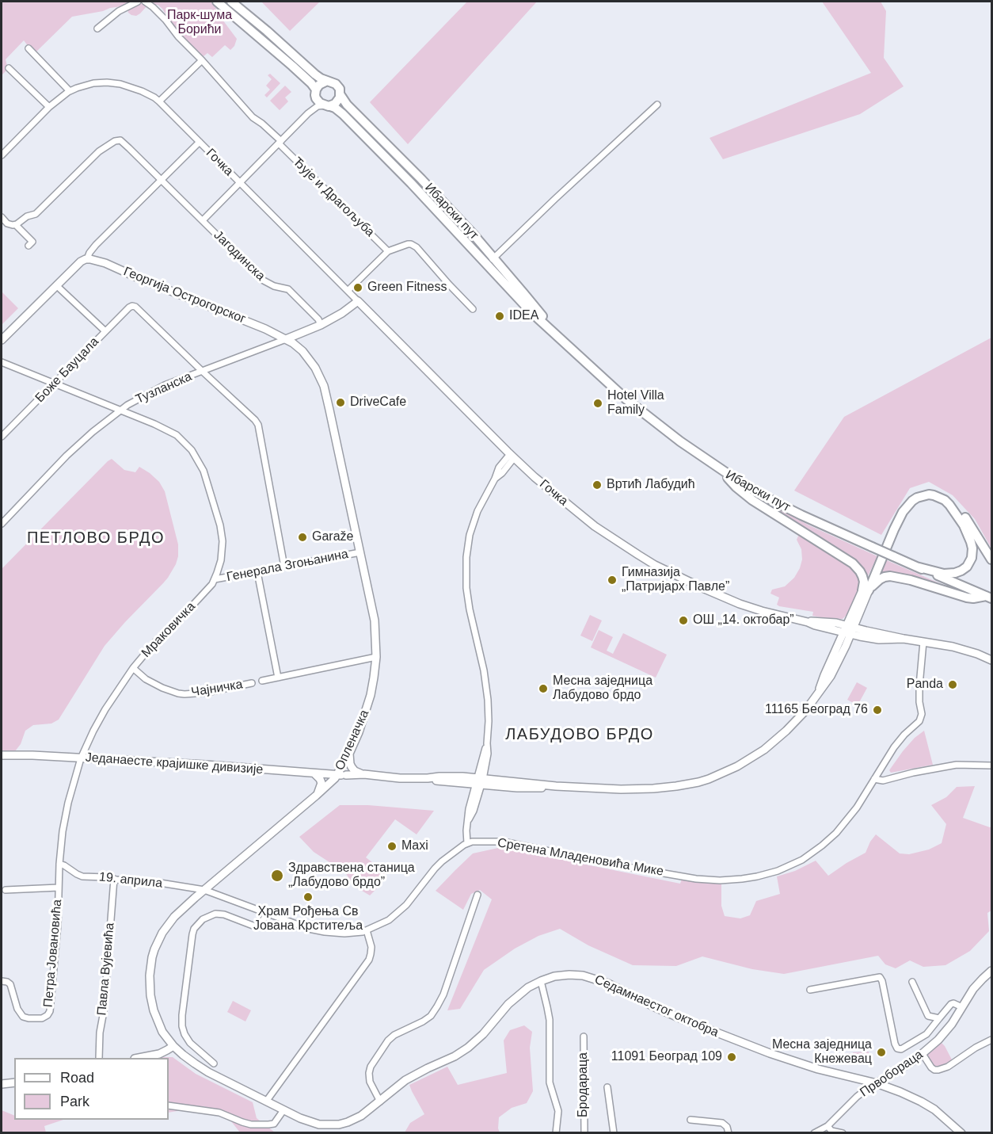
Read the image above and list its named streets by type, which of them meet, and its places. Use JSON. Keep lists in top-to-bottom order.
{
  "streets": {
    "main road": ["Ибарски пут"],
    "street": [
      "Гочка",
      "Ђује и Драгољуба",
      "Јагодинска",
      "Георгија Острогорског",
      "Боже Бауцала",
      "Тузланска",
      "Генерала Згоњанина",
      "Мраковичка",
      "Чајничка",
      "Опленачка",
      "Једанаесте крајишке дивизије",
      "Сретена Младеновића Мике",
      "19. априла",
      "Петра Јовановића",
      "Павла Вујевића",
      "Седамнаестог октобра",
      "Првобораца",
      "Бродараца"
    ]
  },
  "crossings": [
    ["Гочка", "Тузланска"],
    ["Гочка", "Једанаесте крајишке дивизије"],
    ["Гочка", "Сретена Младеновића Мике"],
    ["Јагодинска", "Тузланска"],
    ["Георгија Острогорског", "Тузланска"],
    ["Георгија Острогорског", "Опленачка"],
    ["Боже Бауцала", "Тузланска"],
    ["Боже Бауцала", "Мраковичка"],
    ["Тузланска", "Мраковичка"],
    ["Тузланска", "Опленачка"],
    ["Генерала Згоњанина", "Мраковичка"],
    ["Генерала Згоњанина", "Опленачка"],
    ["Мраковичка", "Чајничка"],
    ["Мраковичка", "Једанаесте крајишке дивизије"],
    ["Мраковичка", "19. априла"],
    ["Мраковичка", "Петра Јовановића"],
    ["Опленачка", "Једанаесте крајишке дивизије"],
    ["Опленачка", "19. априла"],
    ["Опленачка", "Седамнаестог октобра"],
    ["19. априла", "Павла Вујевића"],
    ["Седамнаестог октобра", "Првобораца"]
  ],
  "districts": ["ПЕТЛОВО БРДО", "ЛАБУДОВО БРДО"],
  "parks": ["Парк-шума Борићи"],
  "places": [
    "Green Fitness",
    "IDEA",
    "DriveCafe",
    "Hotel Villa Family",
    "Вртић Лабудић",
    "Garaže",
    "Гимназија „Патријарх Павле”",
    "ОШ „14. октобар”",
    "Panda",
    "Месна заједница Лабудово брдо",
    "11165 Београд 76",
    "Maxi",
    "Здравствена станица „Лабудово брдо”",
    "Храм Рођења Св Јована Крститеља",
    "Месна заједница Кнежевац",
    "11091 Београд 109"
  ],
  "legend": ["Road", "Park"]
}
